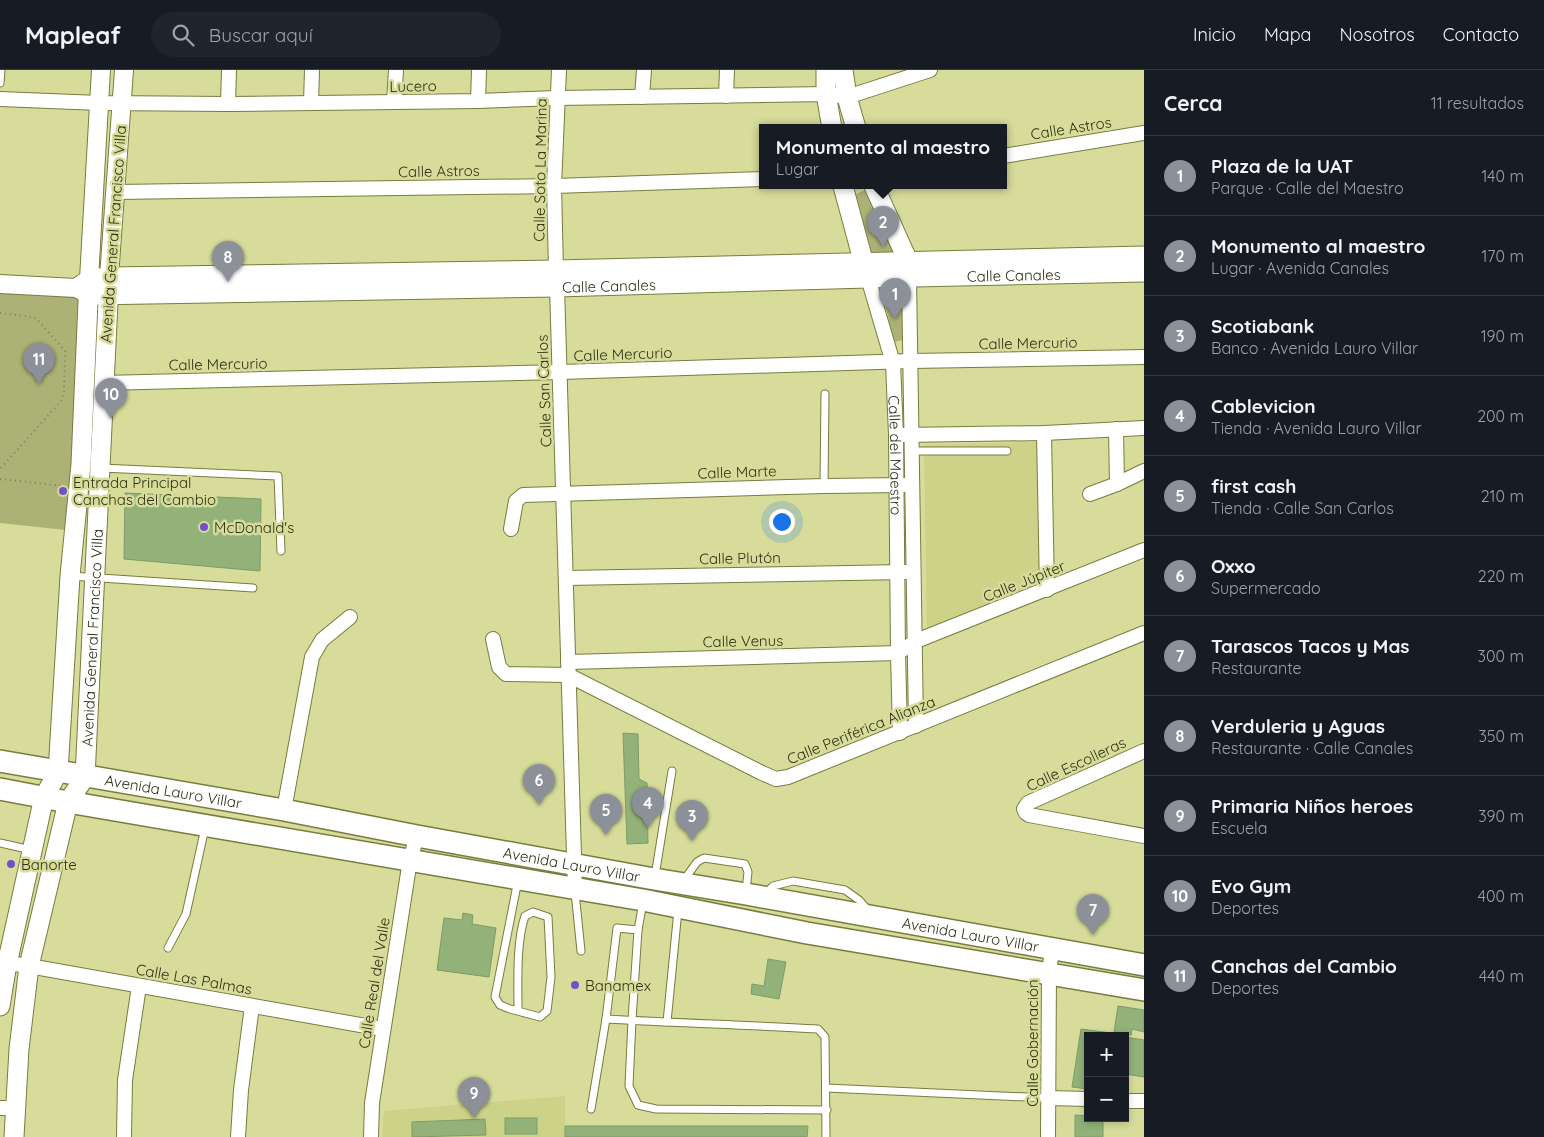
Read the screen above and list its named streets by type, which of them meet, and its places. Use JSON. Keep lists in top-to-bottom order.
{
  "streets": {
    "main road": [
      "Avenida General Francisco Villa",
      "Calle Canales",
      "Calle del Maestro",
      "Avenida Lauro Villar"
    ],
    "street": [
      "Lucero",
      "Calle Astros",
      "Calle Soto La Marina",
      "Calle Mercurio",
      "Calle San Carlos",
      "Calle Marte",
      "Calle Plutón",
      "Calle Júpiter",
      "Calle Venus",
      "Calle Periférica Alianza",
      "Calle Escolleras",
      "Calle Las Palmas",
      "Calle Real del Valle",
      "Calle Gobernación"
    ]
  },
  "crossings": [
    ["Lucero", "Calle Soto La Marina"],
    ["Lucero", "Avenida General Francisco Villa"],
    ["Calle Astros", "Calle Soto La Marina"],
    ["Calle Astros", "Avenida General Francisco Villa"],
    ["Calle Soto La Marina", "Calle Canales"],
    ["Calle Soto La Marina", "Calle San Carlos"],
    ["Avenida General Francisco Villa", "Calle Canales"],
    ["Avenida General Francisco Villa", "Calle Mercurio"],
    ["Avenida General Francisco Villa", "Avenida Lauro Villar"],
    ["Avenida General Francisco Villa", "Calle Las Palmas"],
    ["Calle Canales", "Calle San Carlos"],
    ["Calle Canales", "Calle del Maestro"],
    ["Calle Mercurio", "Calle San Carlos"],
    ["Calle Mercurio", "Calle del Maestro"],
    ["Calle San Carlos", "Calle Marte"],
    ["Calle San Carlos", "Calle Plutón"],
    ["Calle San Carlos", "Calle Venus"],
    ["Calle San Carlos", "Calle Periférica Alianza"],
    ["Calle San Carlos", "Avenida Lauro Villar"],
    ["Calle del Maestro", "Calle Marte"],
    ["Calle del Maestro", "Calle Plutón"],
    ["Calle del Maestro", "Calle Júpiter"],
    ["Calle del Maestro", "Calle Venus"],
    ["Calle del Maestro", "Calle Periférica Alianza"],
    ["Calle Venus", "Calle Periférica Alianza"],
    ["Avenida Lauro Villar", "Calle Real del Valle"],
    ["Avenida Lauro Villar", "Calle Gobernación"],
    ["Calle Las Palmas", "Calle Real del Valle"]
  ],
  "places": [
    "Entrada Principal Canchas del Cambio",
    "McDonald's",
    "Banorte",
    "Banamex"
  ],
  "page": {
    "header": "Mapleaf",
    "search": "Buscar aquí",
    "nav": [
      "Inicio",
      "Mapa",
      "Nosotros",
      "Contacto"
    ],
    "heading": ["Cerca", "11 resultados"],
    "popup": ["Monumento al maestro", "Lugar"],
    "list": [
      {
        "mark": "1",
        "name": "Plaza de la UAT",
        "note": "Parque · Calle del Maestro",
        "value": "140 m"
      },
      {
        "mark": "2",
        "name": "Monumento al maestro",
        "note": "Lugar · Avenida Canales",
        "value": "170 m"
      },
      {
        "mark": "3",
        "name": "Scotiabank",
        "note": "Banco · Avenida Lauro Villar",
        "value": "190 m"
      },
      {
        "mark": "4",
        "name": "Cablevicion",
        "note": "Tienda · Avenida Lauro Villar",
        "value": "200 m"
      },
      {
        "mark": "5",
        "name": "first cash",
        "note": "Tienda · Calle San Carlos",
        "value": "210 m"
      },
      {
        "mark": "6",
        "name": "Oxxo",
        "note": "Supermercado",
        "value": "220 m"
      },
      {
        "mark": "7",
        "name": "Tarascos Tacos y Mas",
        "note": "Restaurante",
        "value": "300 m"
      },
      {
        "mark": "8",
        "name": "Verduleria y Aguas",
        "note": "Restaurante · Calle Canales",
        "value": "350 m"
      },
      {
        "mark": "9",
        "name": "Primaria Niños heroes",
        "note": "Escuela",
        "value": "390 m"
      },
      {
        "mark": "10",
        "name": "Evo Gym",
        "note": "Deportes",
        "value": "400 m"
      },
      {
        "mark": "11",
        "name": "Canchas del Cambio",
        "note": "Deportes",
        "value": "440 m"
      }
    ],
    "pins": [
      "2",
      "8",
      "1",
      "11",
      "10",
      "6",
      "4",
      "5",
      "3",
      "7",
      "9"
    ],
    "map_buttons": ["+", "−"]
  }
}
